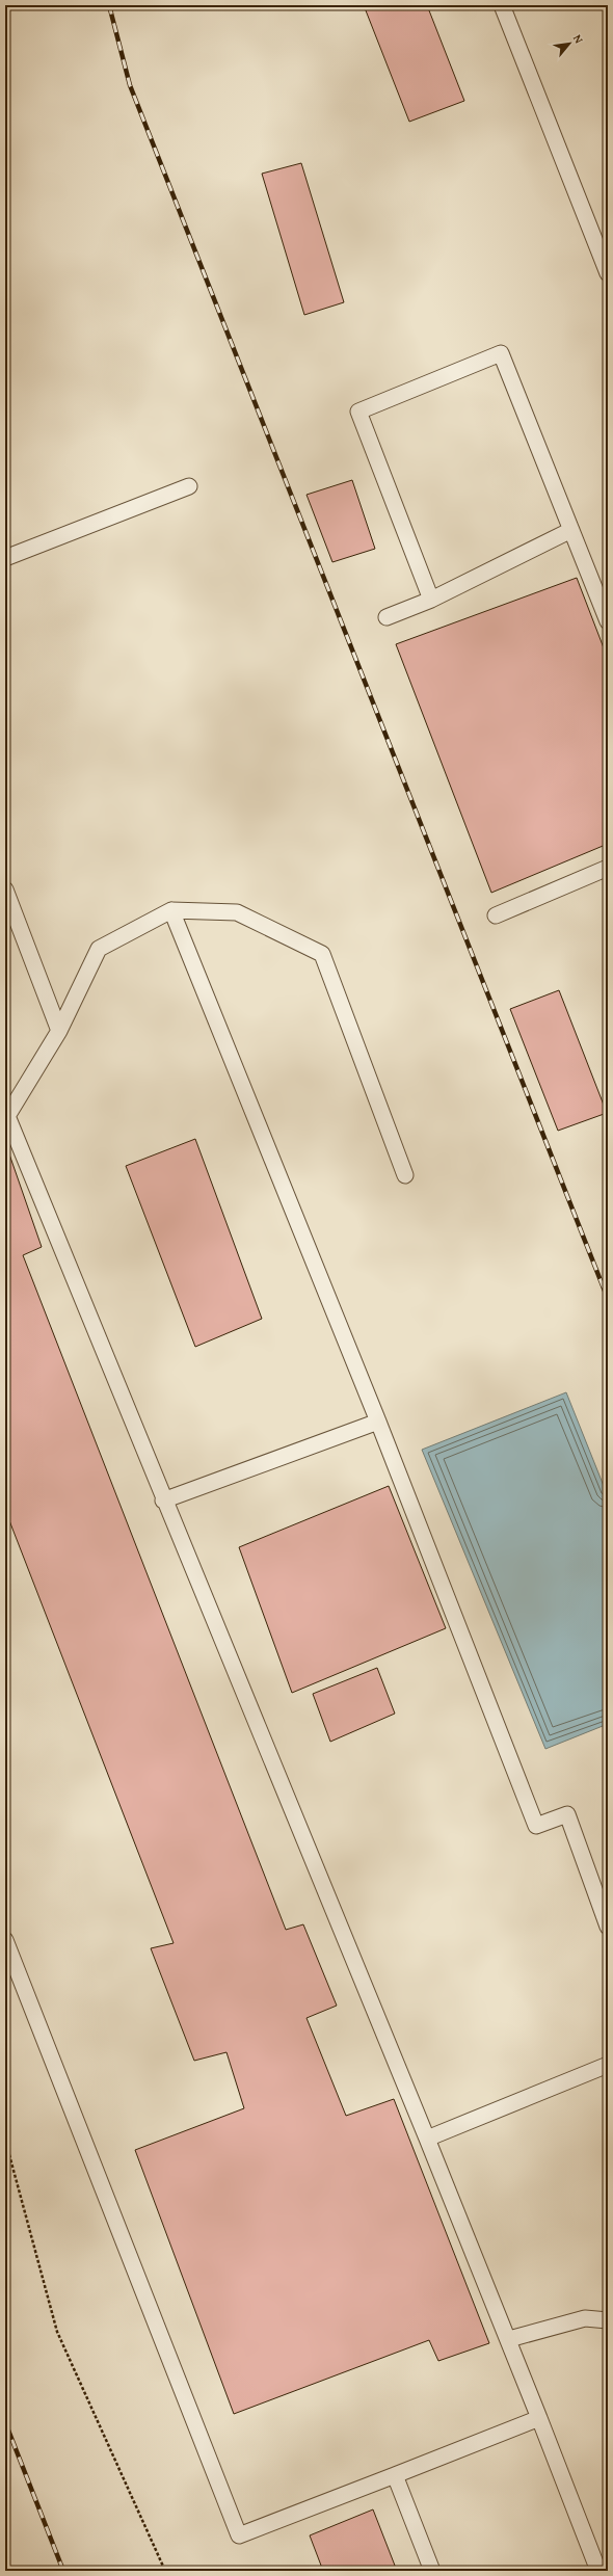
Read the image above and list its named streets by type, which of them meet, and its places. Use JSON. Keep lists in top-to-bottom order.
{
  "north": "top right"
}
